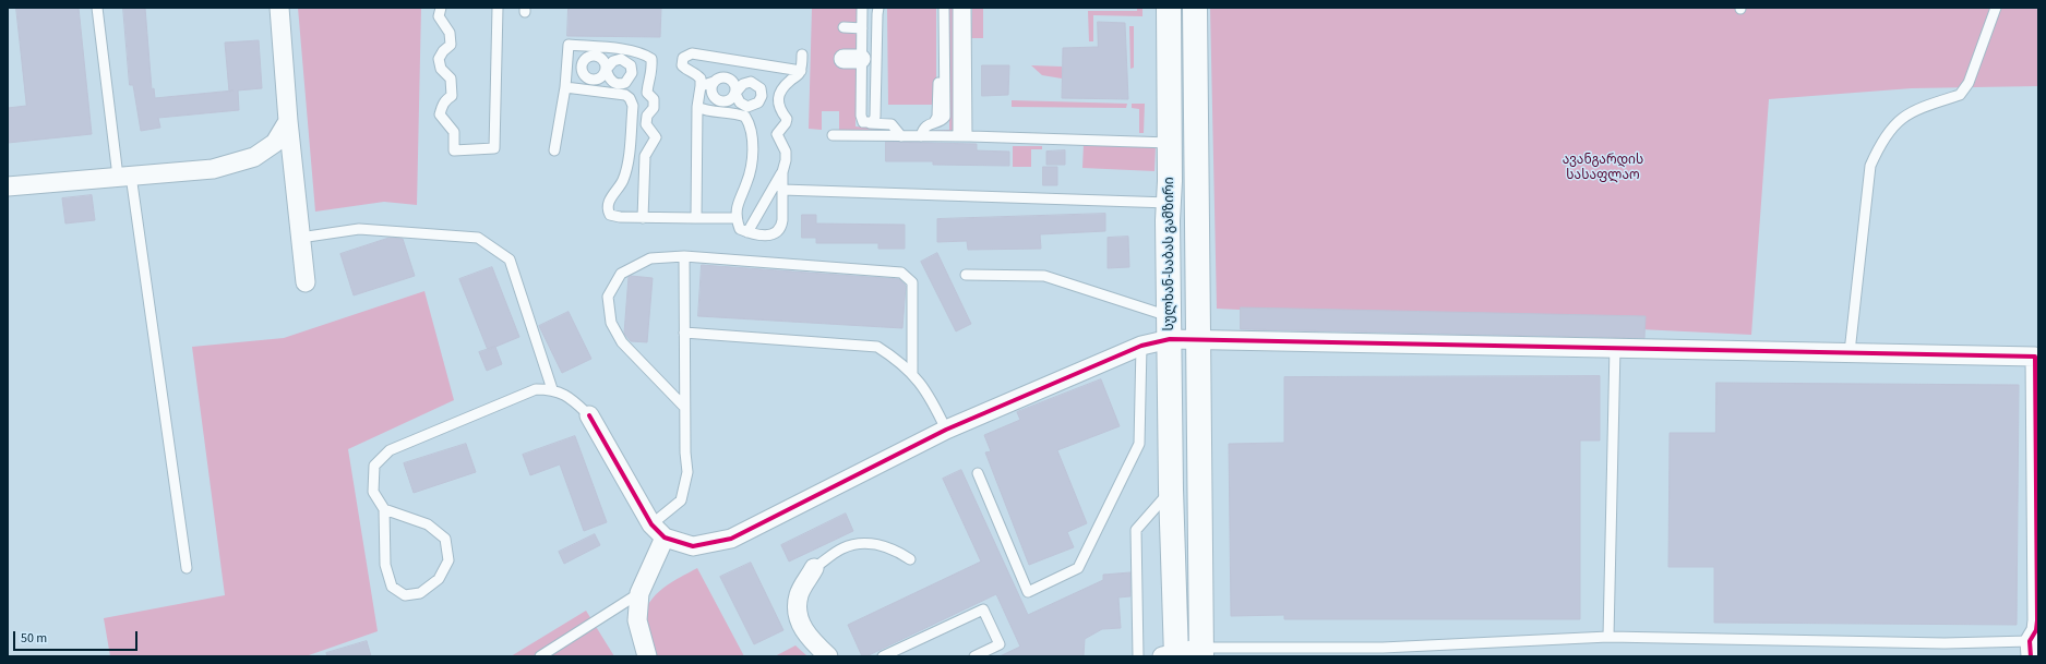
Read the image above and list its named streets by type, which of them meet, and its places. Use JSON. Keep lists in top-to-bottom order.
{
  "streets": {
    "main road": ["სულხან-საბას გამზირი"]
  },
  "parks": ["ავანგარდის სასაფლაო"],
  "scale_bar": "50 m"
}
